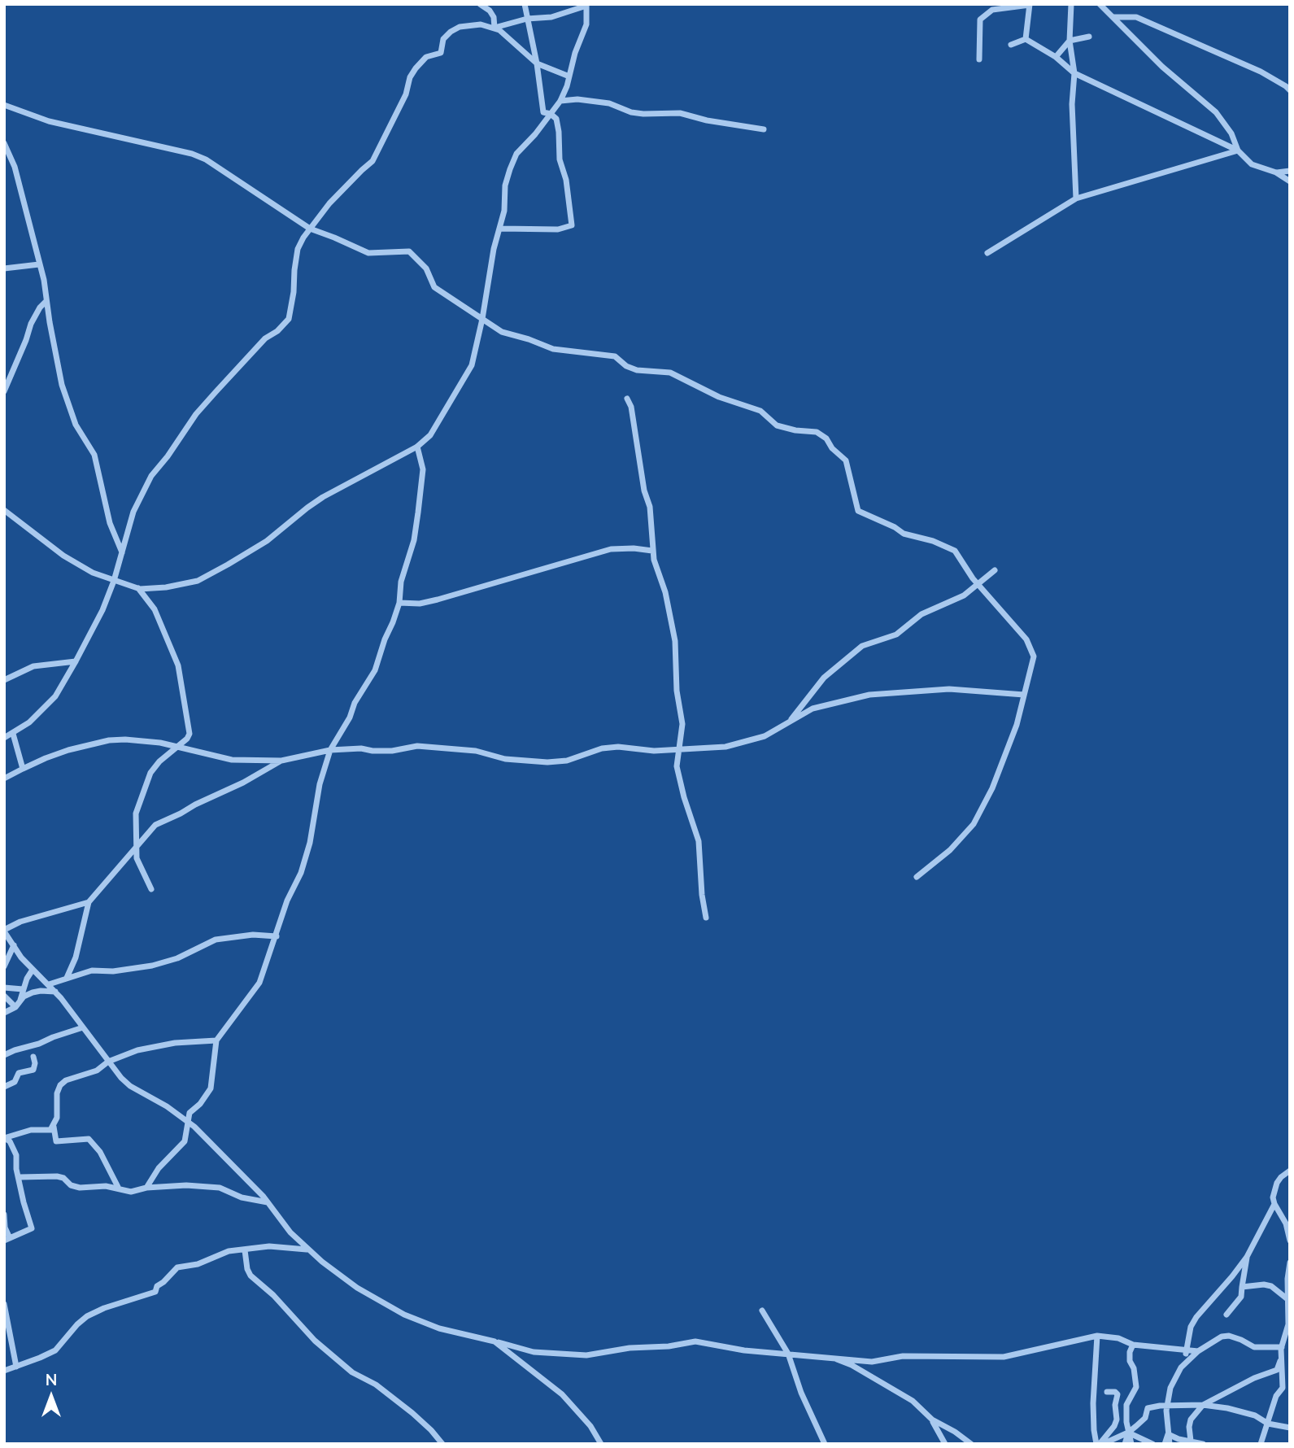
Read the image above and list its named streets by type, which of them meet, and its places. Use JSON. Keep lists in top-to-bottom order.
{
  "north": "top"
}
